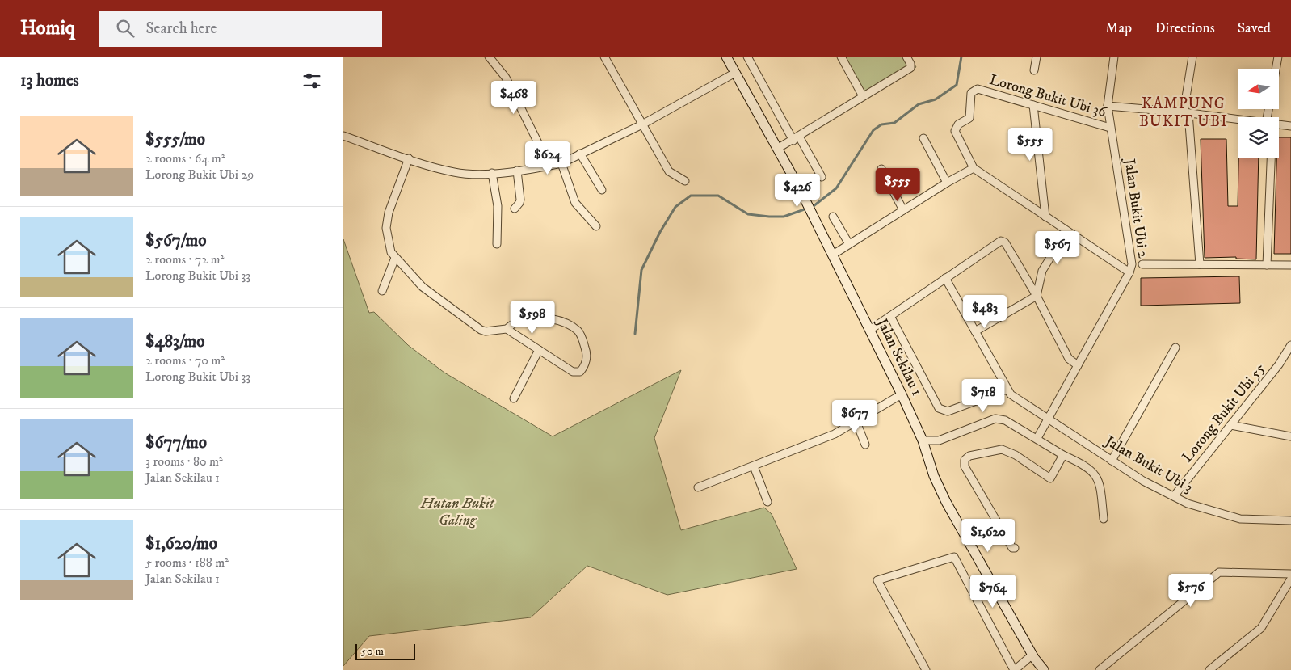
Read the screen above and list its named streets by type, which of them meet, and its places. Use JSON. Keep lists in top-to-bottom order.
{
  "streets": {
    "street": [
      "Lorong Bukit Ubi 36",
      "Jalan Bukit Ubi 2",
      "Jalan Sekilau 1",
      "Lorong Bukit Ubi 55",
      "Jalan Bukit Ubi 3"
    ]
  },
  "crossings": [
    ["Lorong Bukit Ubi 36", "Jalan Bukit Ubi 2"],
    ["Jalan Bukit Ubi 2", "Jalan Bukit Ubi 3"],
    ["Jalan Sekilau 1", "Jalan Bukit Ubi 3"],
    ["Lorong Bukit Ubi 55", "Jalan Bukit Ubi 3"]
  ],
  "districts": ["KAMPUNG BUKIT UBI"],
  "parks": ["Hutan Bukit Galing"],
  "scale_bar": "50 m",
  "north": "left",
  "page": {
    "header": "Homiq",
    "search": "Search here",
    "nav": ["Map", "Directions", "Saved"],
    "heading": "13 homes",
    "price": [
      "$468",
      "$555",
      "$624",
      "$555",
      "$426",
      "$567",
      "$483",
      "$598",
      "$718",
      "$677",
      "$1,620",
      "$576",
      "$764"
    ],
    "list": [
      {
        "name": "$555/mo",
        "note": "2 rooms · 64 m² · Lorong Bukit Ubi 29"
      },
      {
        "name": "$567/mo",
        "note": "2 rooms · 72 m² · Lorong Bukit Ubi 33"
      },
      {
        "name": "$483/mo",
        "note": "2 rooms · 70 m² · Lorong Bukit Ubi 33"
      },
      {
        "name": "$677/mo",
        "note": "3 rooms · 80 m² · Jalan Sekilau 1"
      },
      {
        "name": "$1,620/mo",
        "note": "5 rooms · 188 m² · Jalan Sekilau 1"
      }
    ],
    "scale": "50 m"
  }
}
